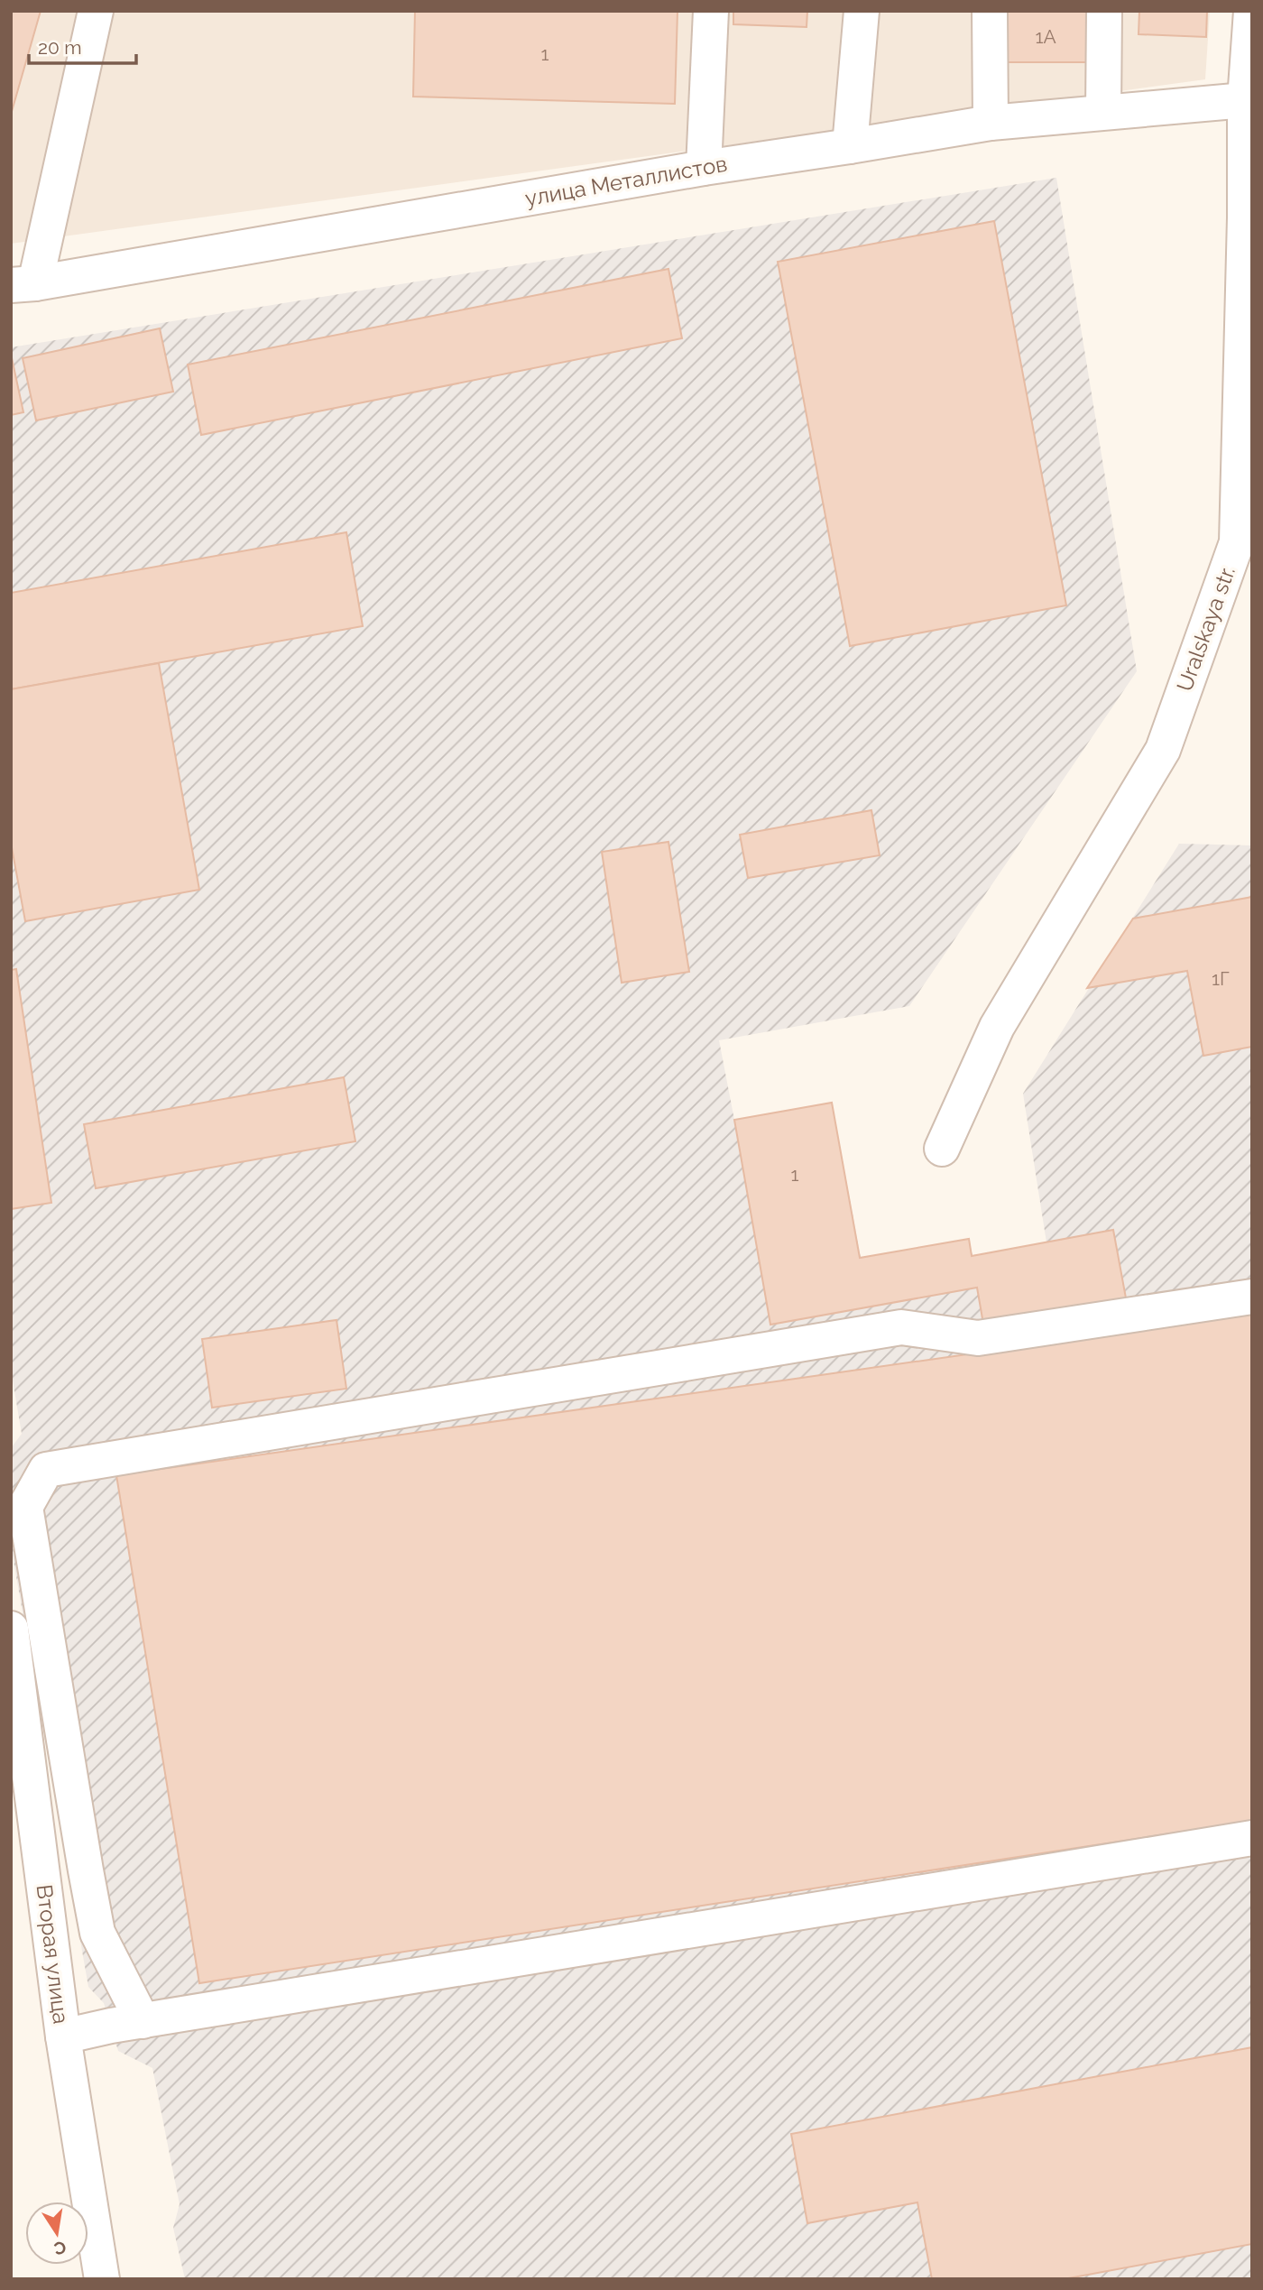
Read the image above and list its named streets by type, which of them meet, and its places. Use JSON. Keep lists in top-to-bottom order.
{
  "streets": {
    "street": ["улица Металлистов", "Uralskaya str.", "Вторая улица"]
  },
  "crossings": [
    ["улица Металлистов", "Uralskaya str."]
  ],
  "house_numbers": [
    "1А",
    "1",
    "1Г",
    "1"
  ],
  "scale_bar": "20 m",
  "north": "bottom"
}
